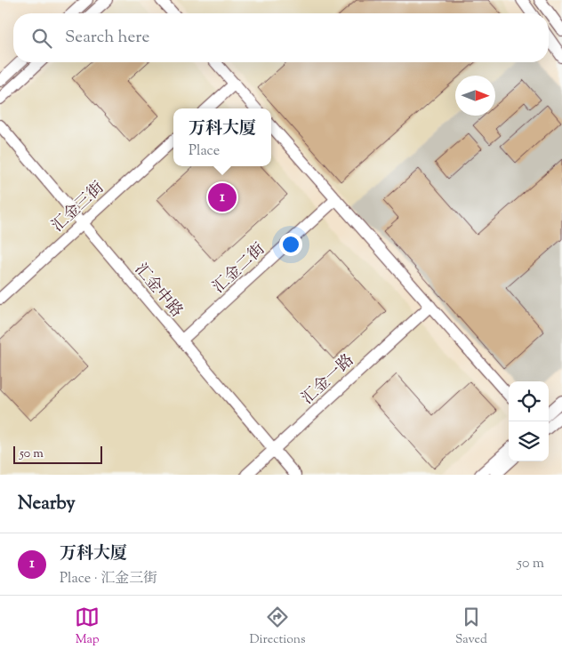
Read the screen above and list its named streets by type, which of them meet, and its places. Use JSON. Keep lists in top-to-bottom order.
{
  "streets": {
    "street": [
      "汇金三街",
      "汇金二街",
      "汇金中路",
      "汇金一路"
    ]
  },
  "crossings": [
    ["汇金三街", "汇金中路"],
    ["汇金二街", "汇金中路"],
    ["汇金中路", "汇金一路"]
  ],
  "scale_bar": "50 m",
  "north": "right",
  "page": {
    "search": "Search here",
    "popup": ["万科大厦", "Place"],
    "pins": "1",
    "scale": "50 m",
    "heading": "Nearby",
    "list": [
      {
        "mark": "1",
        "name": "万科大厦",
        "note": "Place · 汇金三街",
        "value": "50 m"
      }
    ],
    "nav": ["Map", "Directions", "Saved"]
  }
}
